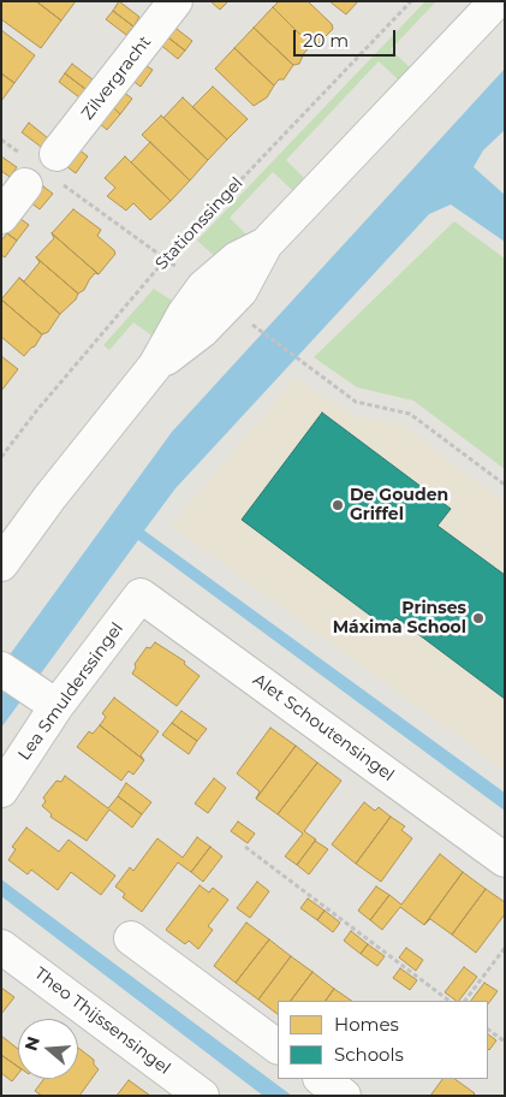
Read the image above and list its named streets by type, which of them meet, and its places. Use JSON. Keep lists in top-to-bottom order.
{
  "streets": {
    "street": [
      "Zilvergracht",
      "Lea Smulderssingel",
      "Alet Schoutensingel",
      "Theo Thijssensingel"
    ],
    "path": ["Stationssingel"]
  },
  "crossings": [
    ["Lea Smulderssingel", "Alet Schoutensingel"]
  ],
  "places": ["De Gouden Griffel", "Prinses Máxima School"],
  "legend": ["Homes", "Schools"],
  "scale_bar": "20 m",
  "north": "left"
}
